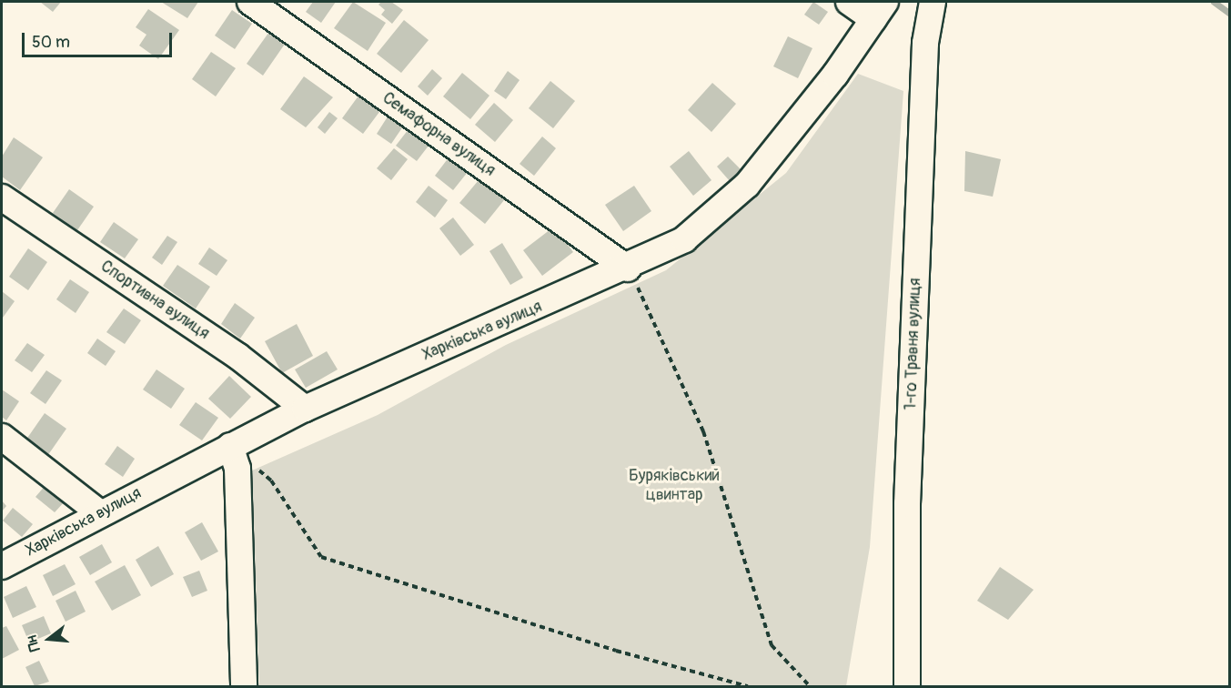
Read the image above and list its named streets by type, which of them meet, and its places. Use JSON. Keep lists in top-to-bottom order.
{
  "streets": {
    "street": [
      "Семафорна вулиця",
      "Спортивна вулиця",
      "Харківська вулиця",
      "1-го Травня вулиця"
    ]
  },
  "crossings": [
    ["Семафорна вулиця", "Харківська вулиця"],
    ["Спортивна вулиця", "Харківська вулиця"]
  ],
  "parks": ["Буряківський цвинтар"],
  "scale_bar": "50 m",
  "north": "left"
}
